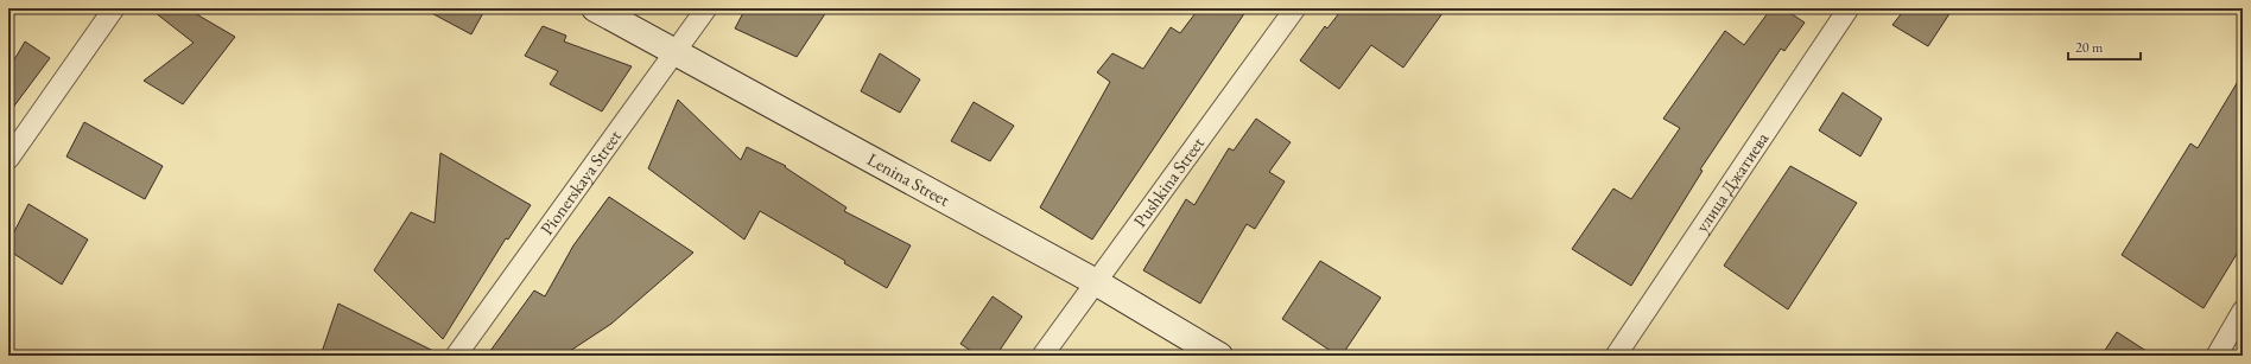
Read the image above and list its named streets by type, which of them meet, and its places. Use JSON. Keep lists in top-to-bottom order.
{
  "streets": {
    "street": [
      "Lenina Street",
      "Pushkina Street",
      "Pionerskaya Street",
      "улица Джатиева"
    ]
  },
  "crossings": [
    ["Lenina Street", "Pushkina Street"],
    ["Lenina Street", "Pionerskaya Street"]
  ],
  "scale_bar": "20 m"
}
